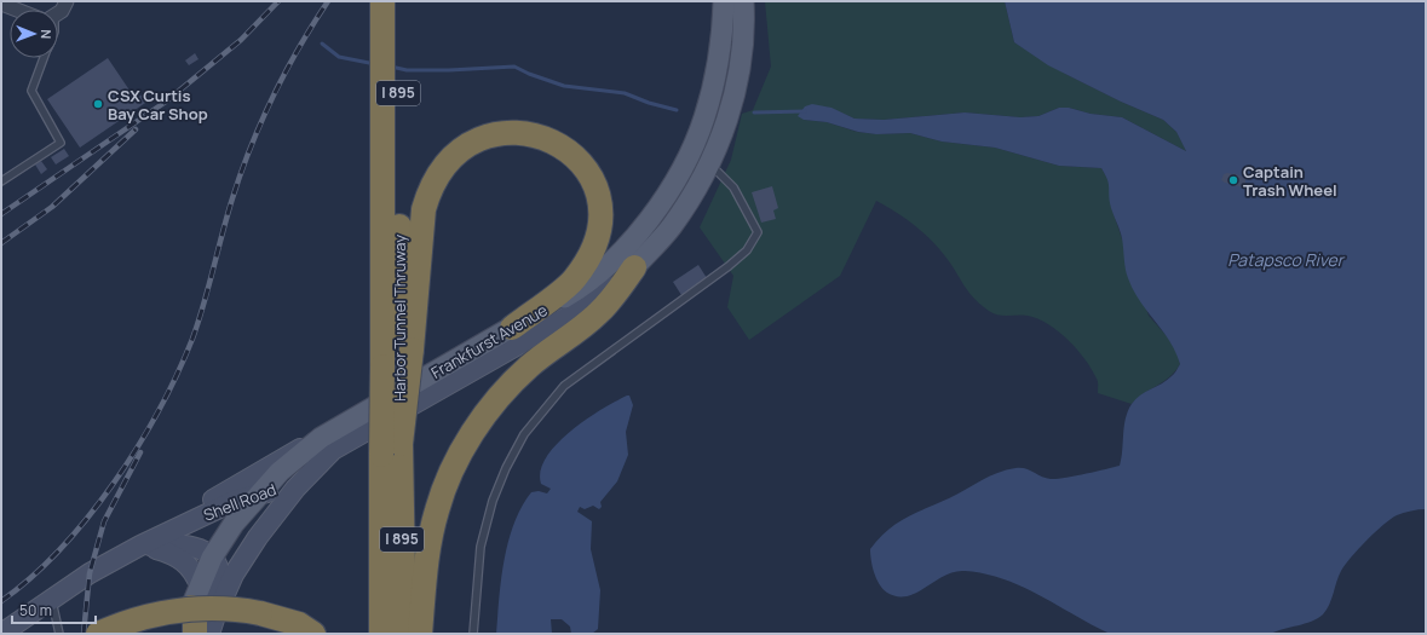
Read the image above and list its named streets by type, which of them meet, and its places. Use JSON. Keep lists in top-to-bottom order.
{
  "streets": {
    "highway": ["I 895", "Harbor Tunnel Thruway"],
    "main road": ["Frankfurst Avenue", "Shell Road"]
  },
  "crossings": [
    ["Frankfurst Avenue", "Shell Road"]
  ],
  "water": ["Patapsco River"],
  "places": ["CSX Curtis Bay Car Shop", "Captain Trash Wheel"],
  "scale_bar": "50 m",
  "north": "right"
}
